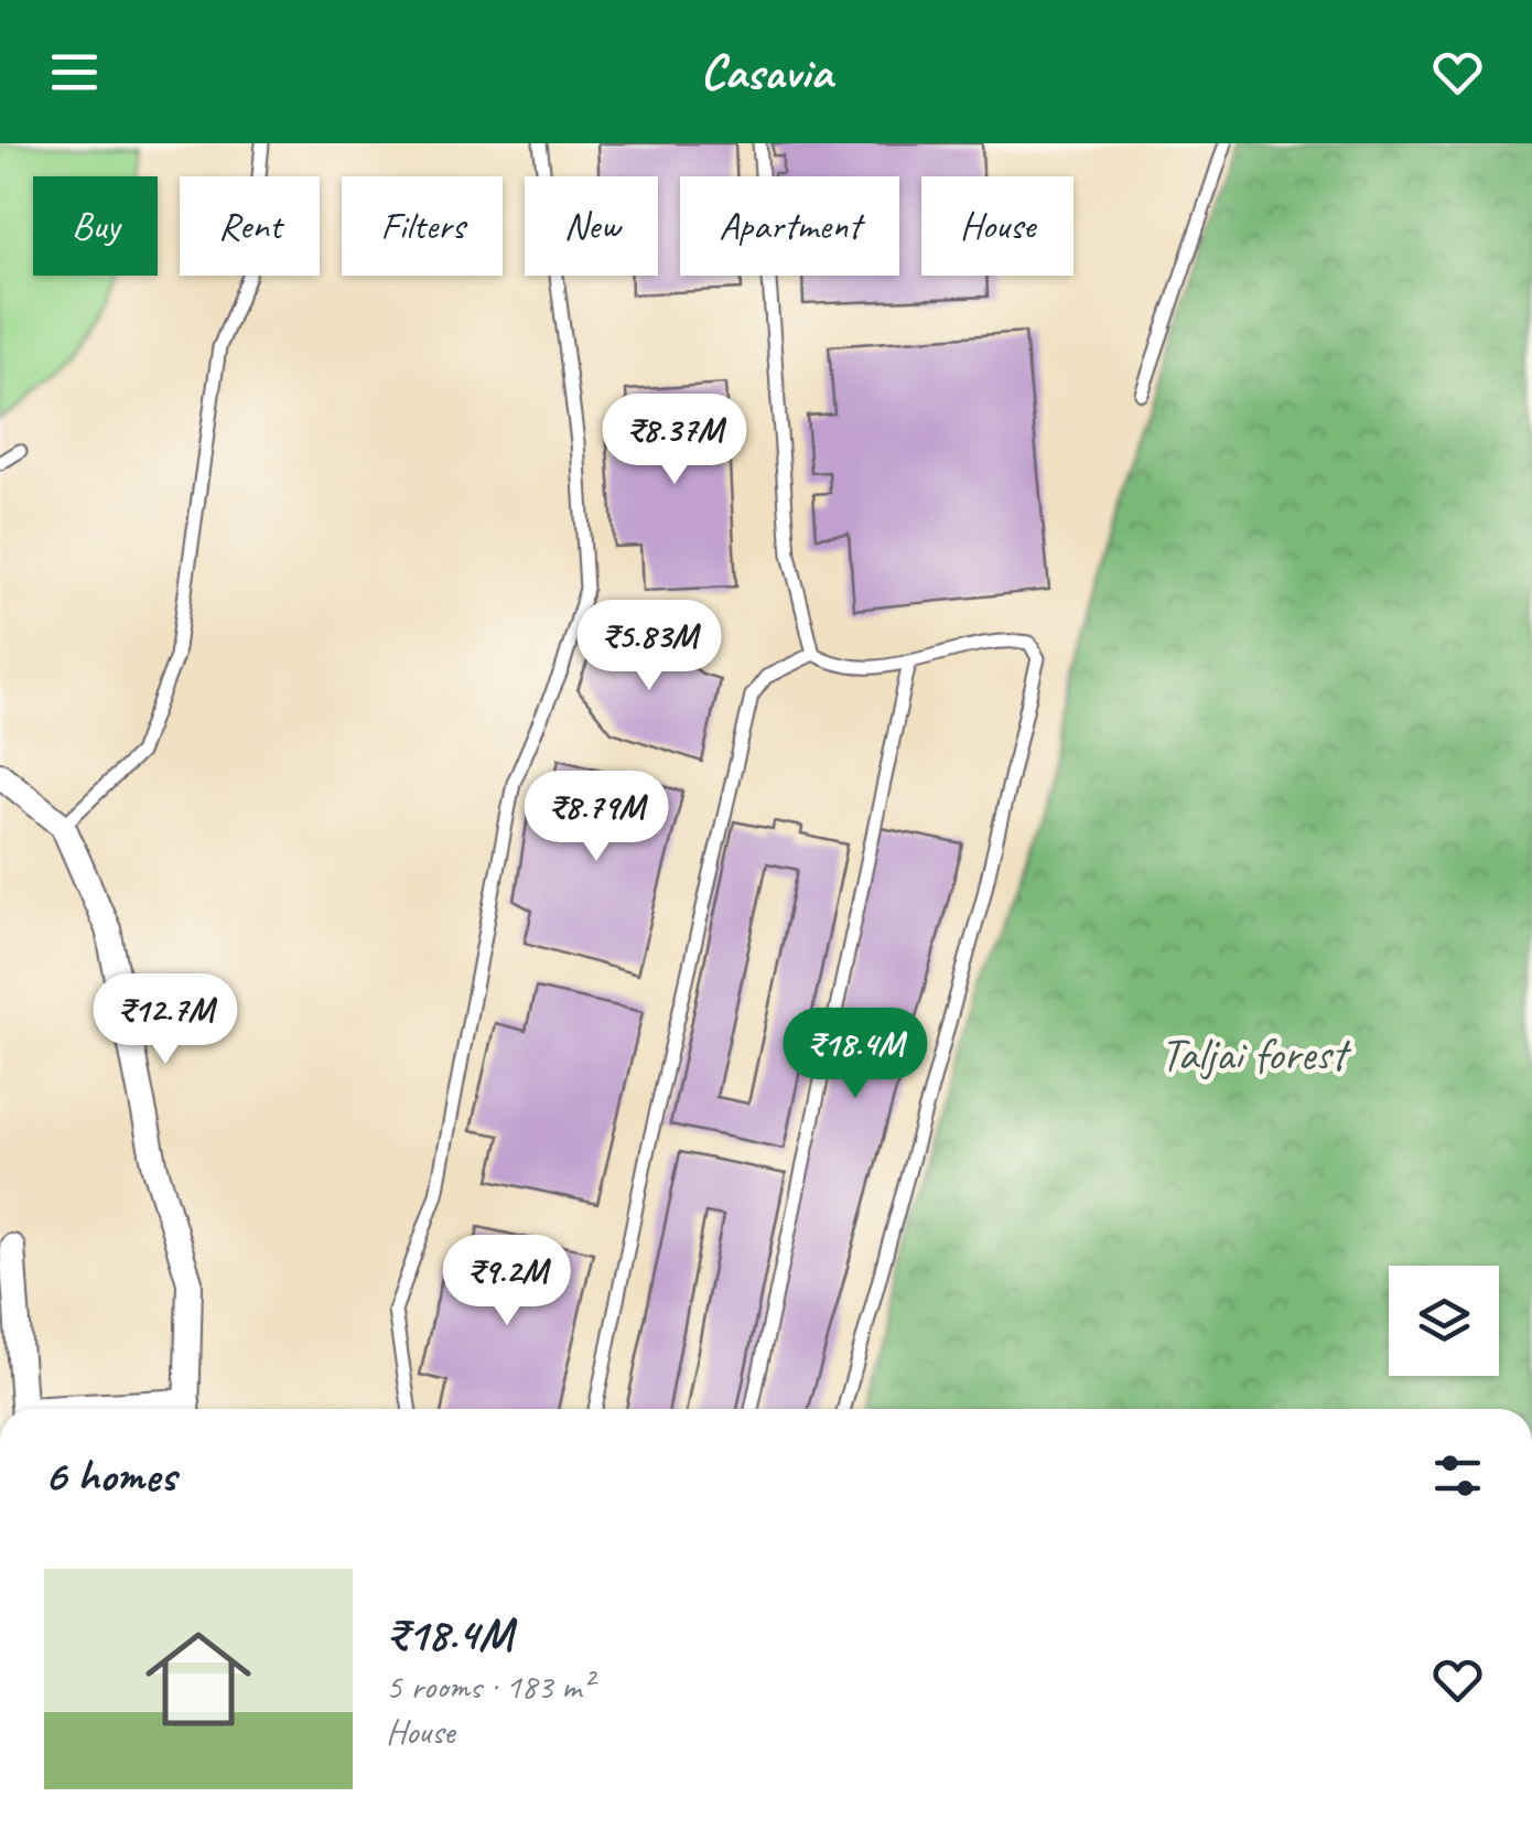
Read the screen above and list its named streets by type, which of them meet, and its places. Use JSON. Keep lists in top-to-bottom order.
{
  "parks": ["Taljai forest"],
  "page": {
    "header": "Casavia",
    "chip": [
      "Buy",
      "Rent",
      "Filters",
      "New",
      "Apartment",
      "House"
    ],
    "price": [
      "₹8.37M",
      "₹5.83M",
      "₹8.79M",
      "₹12.7M",
      "₹18.4M",
      "₹9.2M"
    ],
    "heading": "6 homes",
    "list": [
      {
        "name": "₹18.4M",
        "note": "5 rooms · 183 m² · House"
      }
    ]
  }
}
